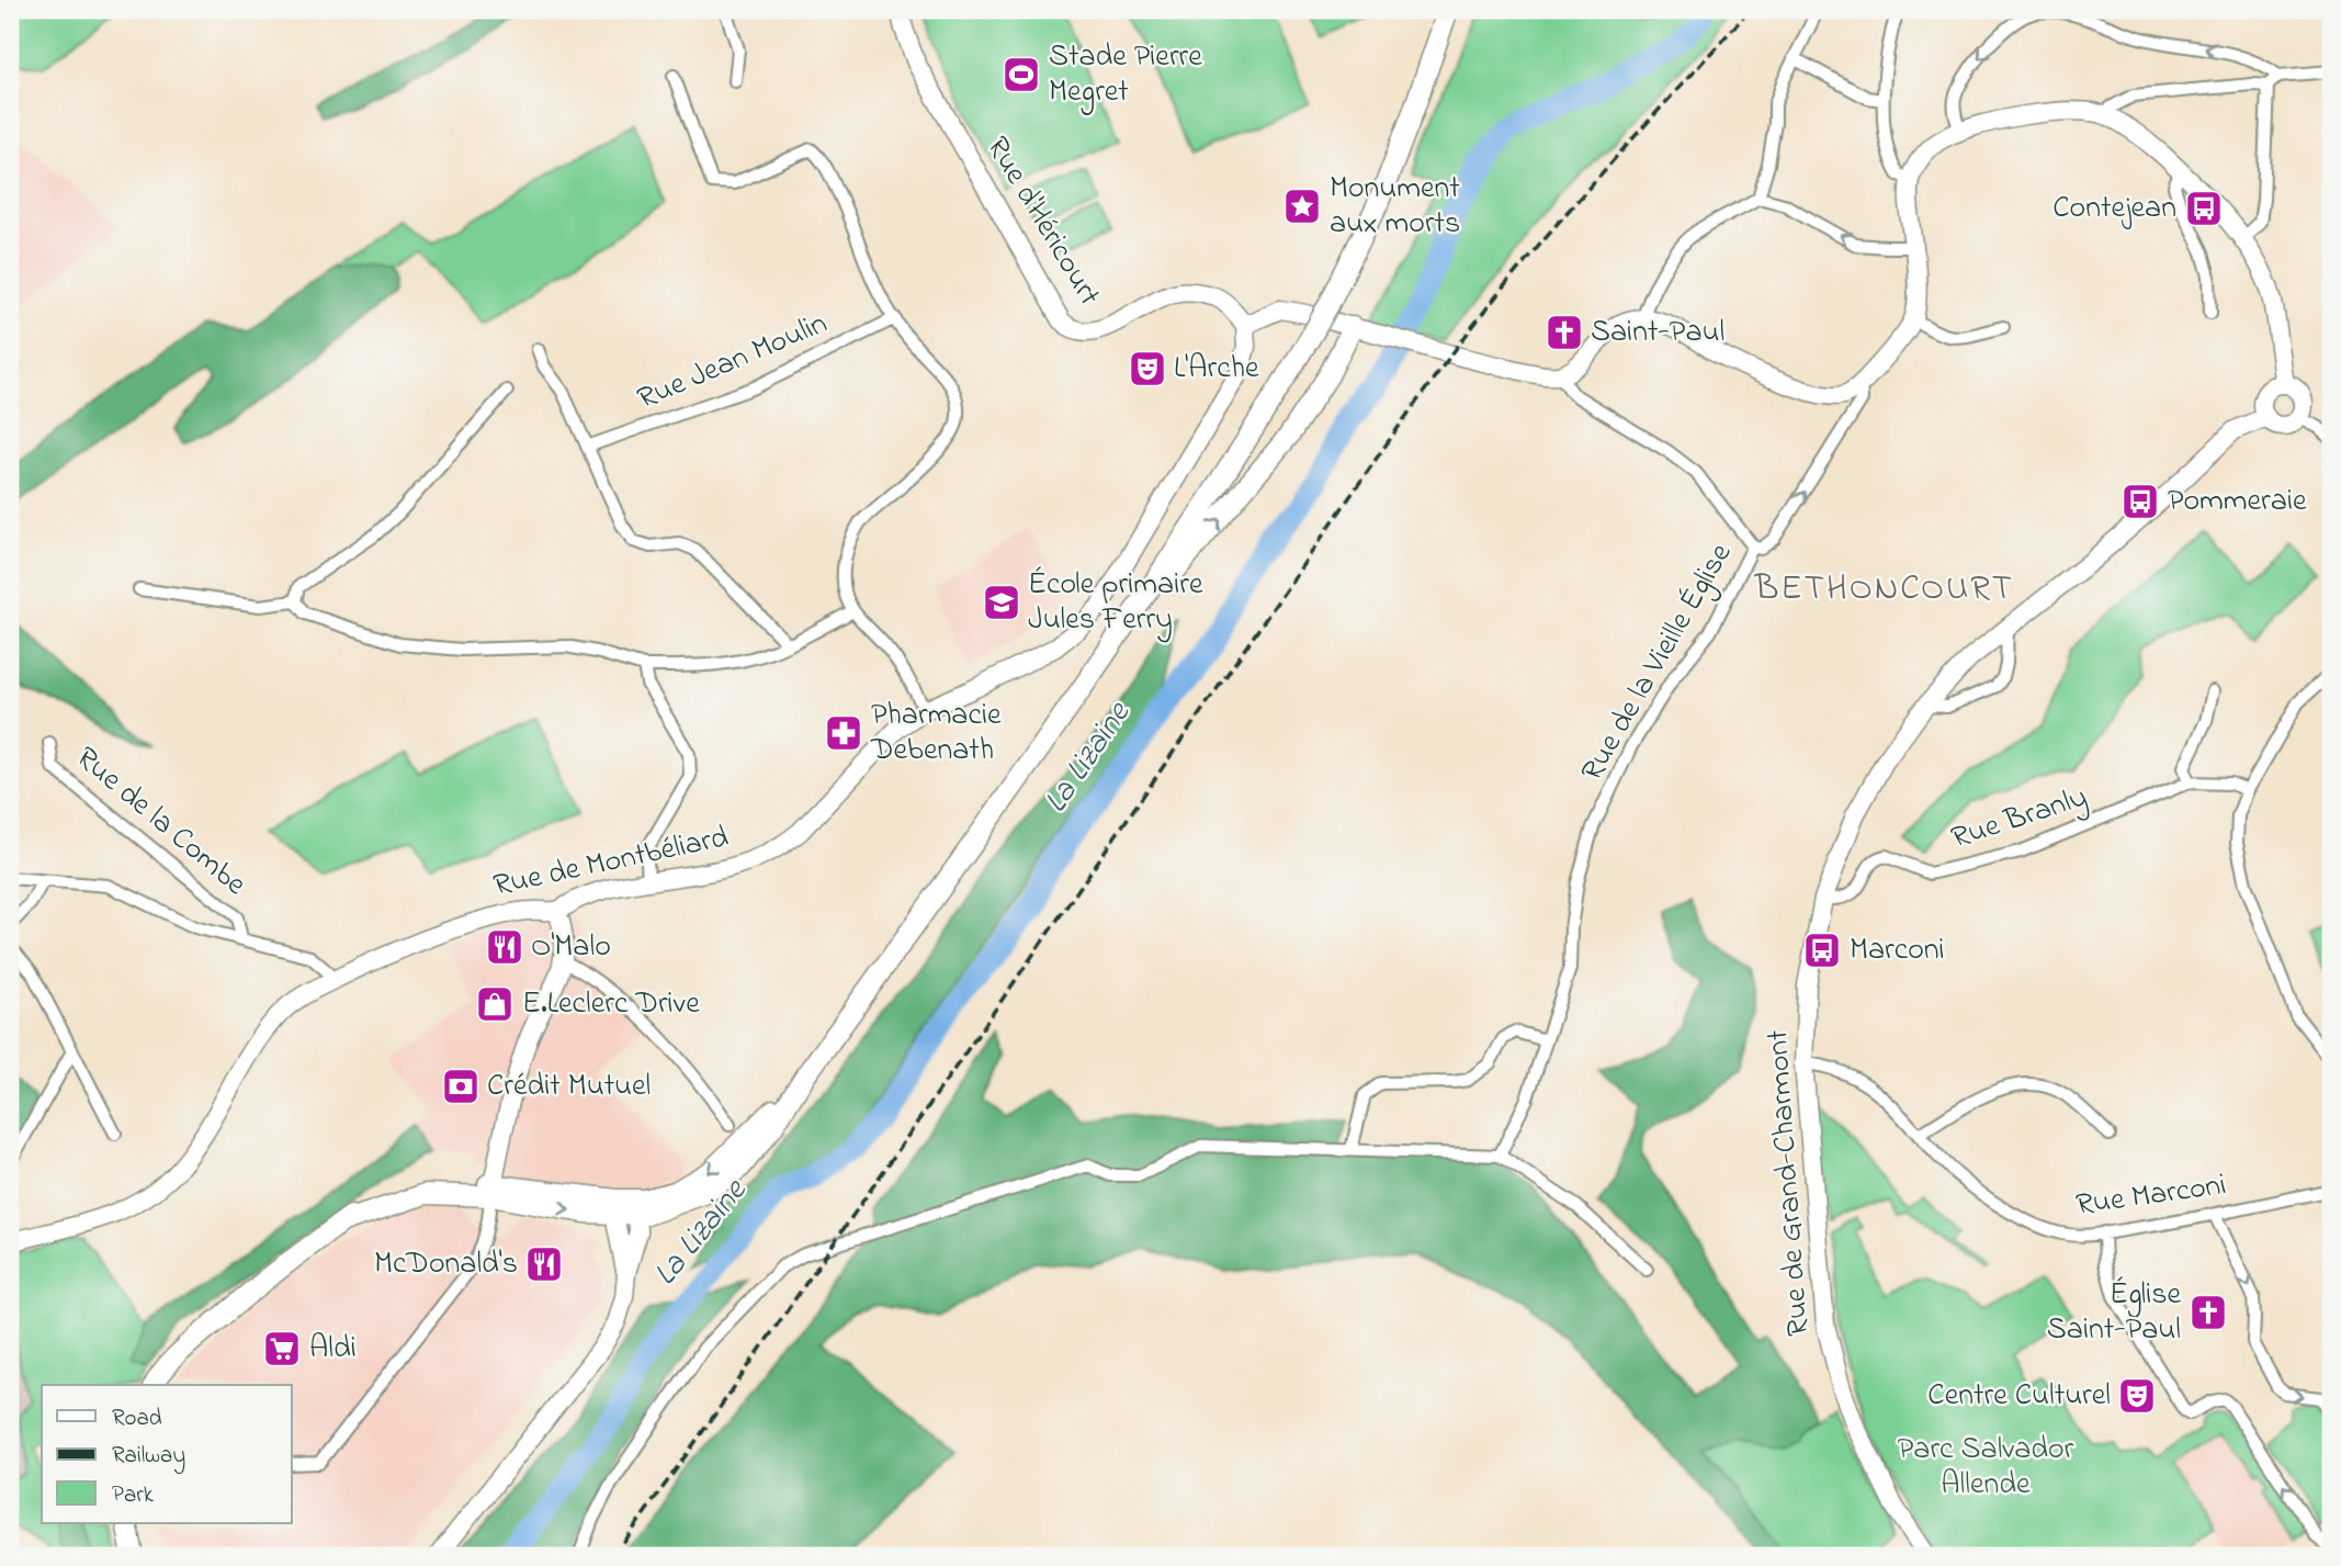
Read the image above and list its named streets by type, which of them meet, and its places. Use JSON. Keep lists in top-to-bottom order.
{
  "streets": {
    "street": [
      "Rue d'Héricourt",
      "Rue Jean Moulin",
      "Rue de la Vieille Église",
      "Rue Branly",
      "Rue de la Combe",
      "Rue de Montbéliard",
      "Rue de Grand-Charmont",
      "Rue Marconi"
    ]
  },
  "crossings": [
    ["Rue d'Héricourt", "Rue de Montbéliard"],
    ["Rue Branly", "Rue de Grand-Charmont"],
    ["Rue de Grand-Charmont", "Rue Marconi"]
  ],
  "districts": ["BETHONCOURT"],
  "water": ["La Lizaine"],
  "parks": ["Parc Salvador Allende"],
  "places": {
    "sports": ["Stade Pierre Megret"],
    "place": ["Monument aux morts"],
    "bus stop": ["Contejean", "Pommeraie", "Marconi"],
    "church": ["Saint-Paul", "Église Saint-Paul"],
    "theatre": ["L'Arche", "Centre Culturel"],
    "school or university": ["École primaire Jules Ferry"],
    "pharmacy": ["Pharmacie Debenath"],
    "restaurant": ["O'Malo", "McDonald's"],
    "shop": ["E.Leclerc Drive"],
    "bank": ["Crédit Mutuel"],
    "supermarket": ["Aldi"]
  },
  "legend": ["Road", "Railway", "Park"]
}
